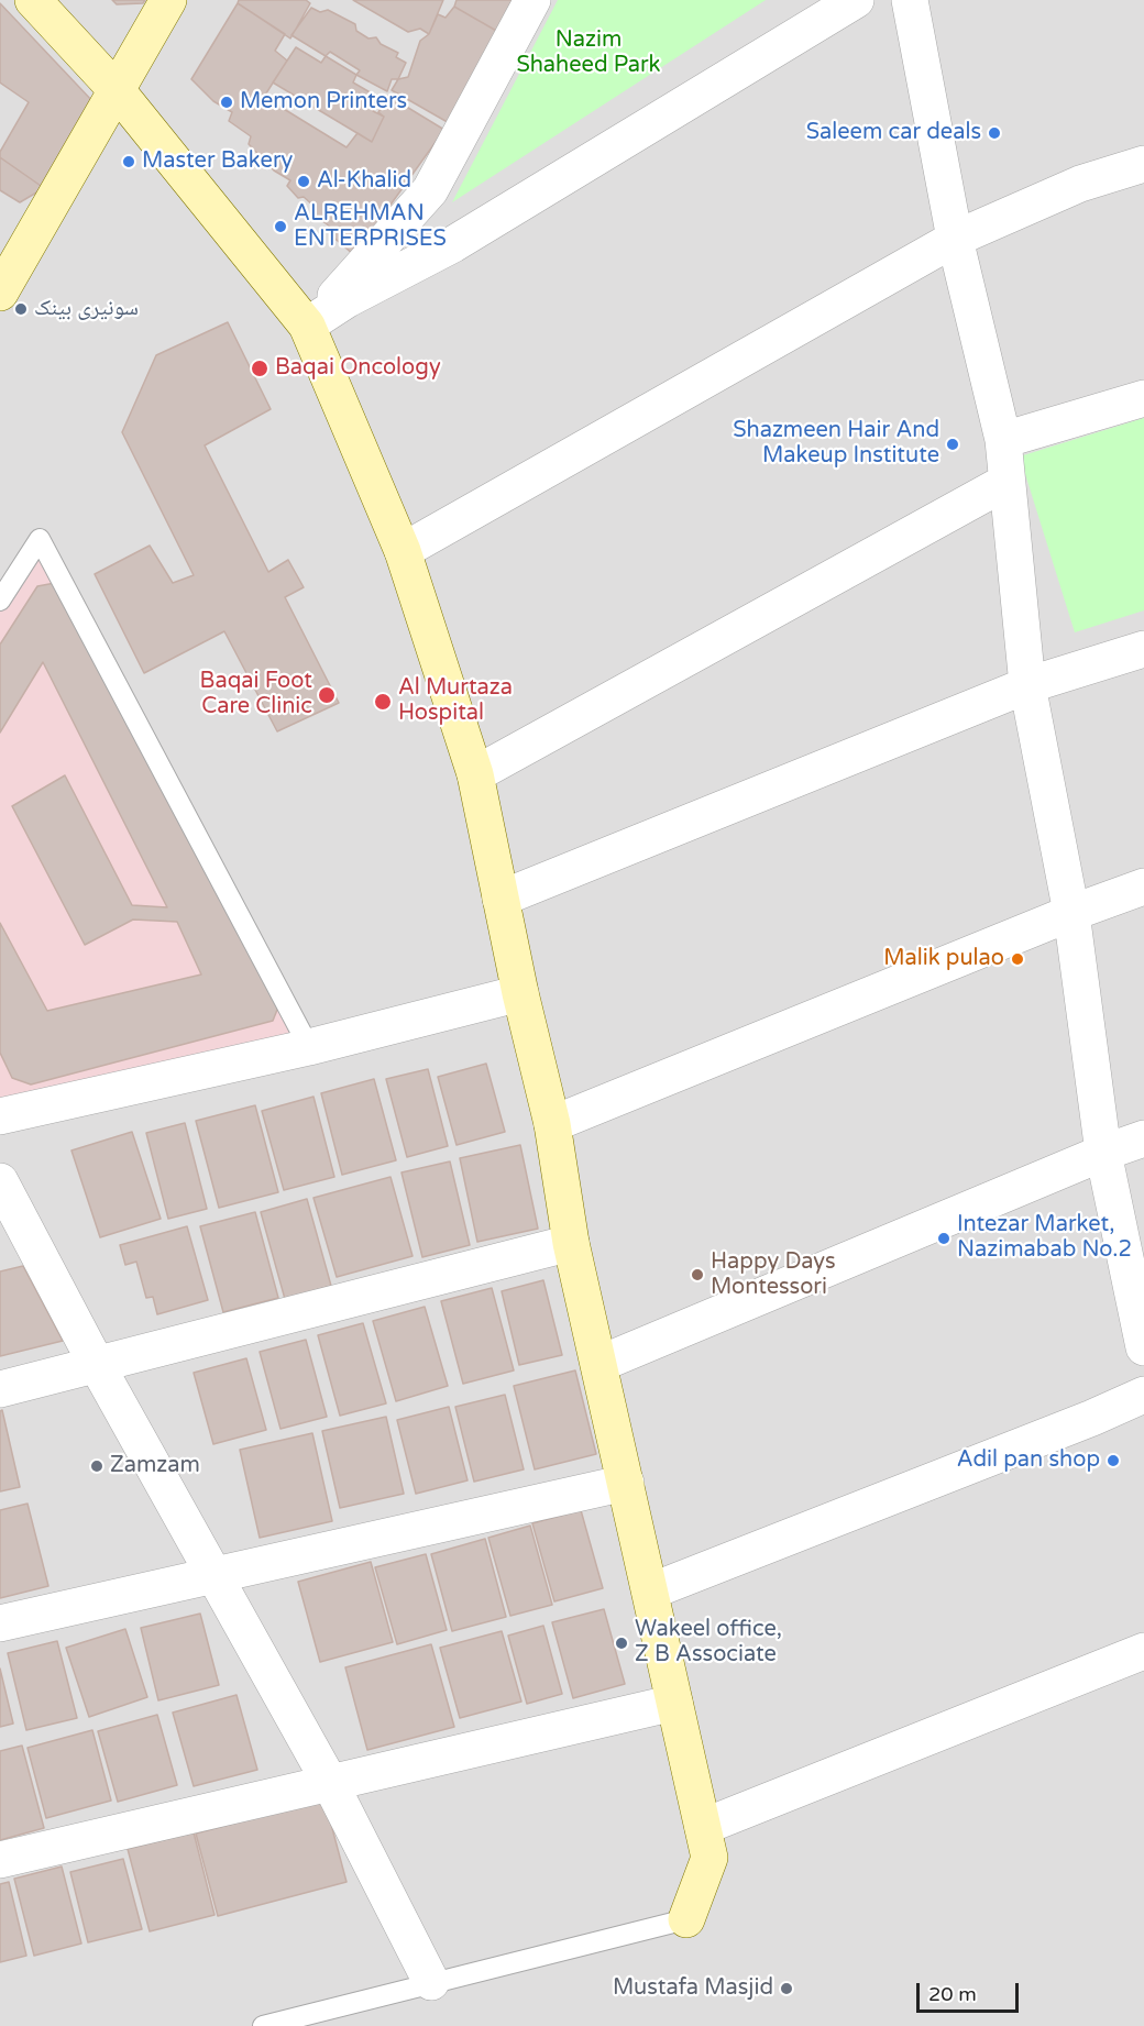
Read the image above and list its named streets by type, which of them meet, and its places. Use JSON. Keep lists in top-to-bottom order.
{
  "parks": ["Nazim Shaheed Park"],
  "places": [
    "Memon Printers",
    "Saleem car deals",
    "Master Bakery",
    "Al-Khalid",
    "ALREHMAN ENTERPRISES",
    "سونیری بینک",
    "Baqai Oncology",
    "Shazmeen Hair And Makeup Institute",
    "Baqai Foot Care Clinic",
    "Al Murtaza Hospital",
    "Malik pulao",
    "Intezar Market, Nazimabab No.2",
    "Happy Days Montessori",
    "Adil pan shop",
    "Zamzam",
    "Wakeel office, Z B Associate",
    "Mustafa Masjid"
  ],
  "scale_bar": "20 m"
}
